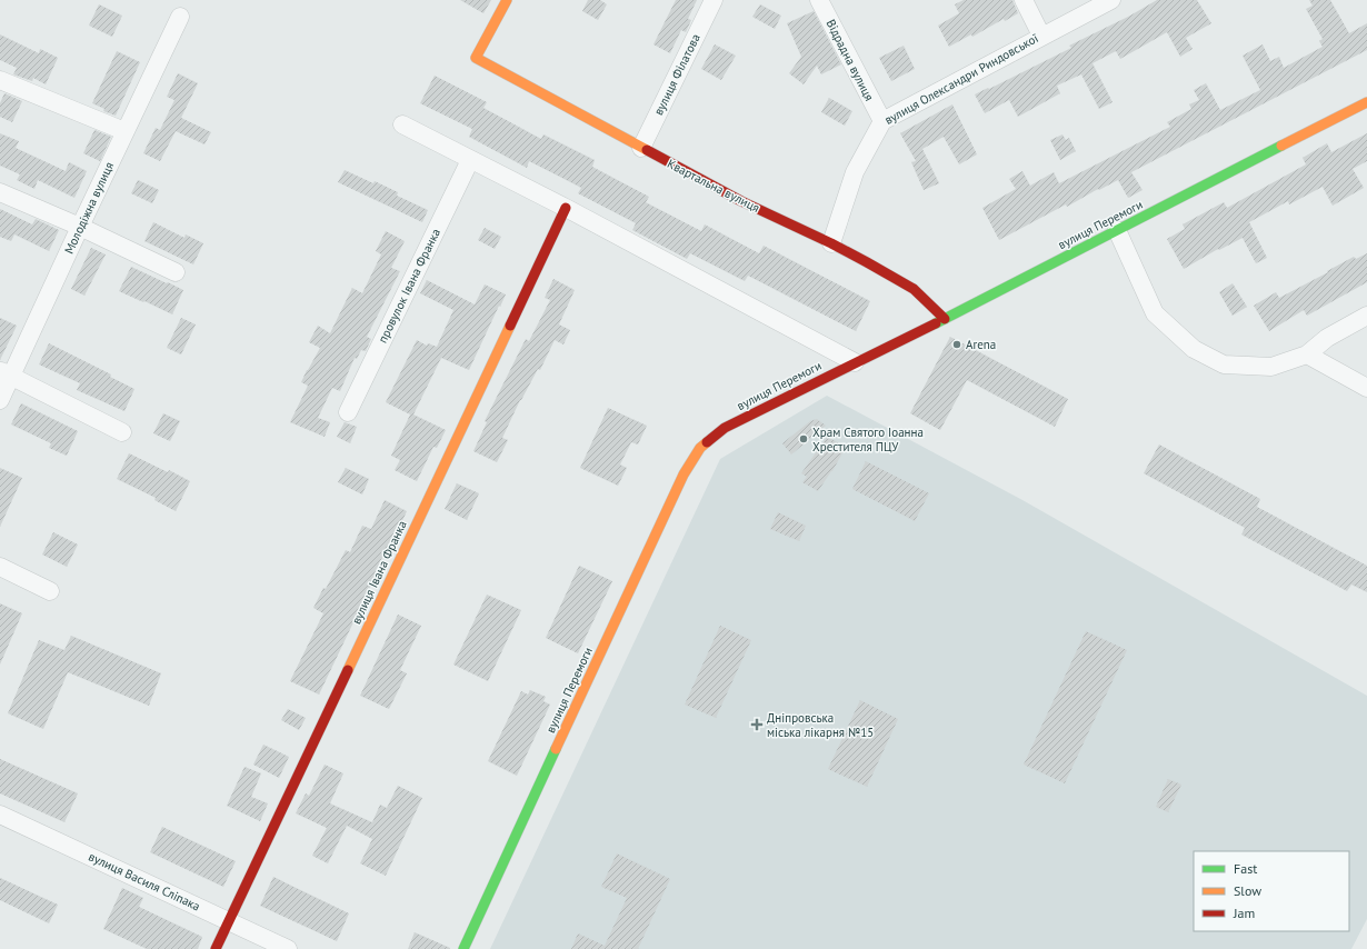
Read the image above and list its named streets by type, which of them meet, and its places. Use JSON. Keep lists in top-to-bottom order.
{
  "streets": {
    "street": [
      "Відрадна вулиця",
      "вулиця Філатова",
      "вулиця Олександри Риндовської",
      "Квартальна вулиця",
      "Молодіжна вулиця",
      "вулиця Перемоги",
      "провулок Івана Франка",
      "вулиця Івана Франка",
      "вулиця Василя Сліпака"
    ]
  },
  "crossings": [
    ["Відрадна вулиця", "вулиця Олександри Риндовської"],
    ["вулиця Філатова", "Квартальна вулиця"],
    ["вулиця Олександри Риндовської", "Квартальна вулиця"],
    ["Квартальна вулиця", "вулиця Перемоги"],
    ["вулиця Івана Франка", "вулиця Василя Сліпака"]
  ],
  "places": {
    "other": ["Arena", "Храм Святого Іоанна Хрестителя ПЦУ"],
    "health": ["Дніпровська міська лікарня №15"]
  },
  "legend": ["Fast", "Slow", "Jam"]
}
